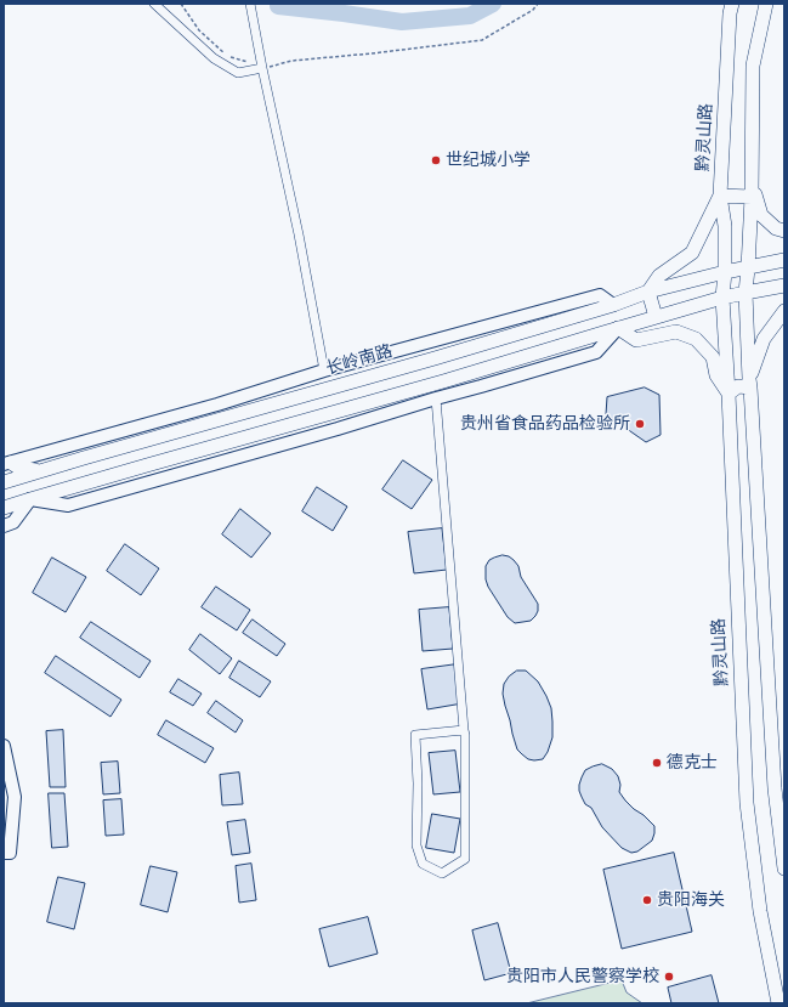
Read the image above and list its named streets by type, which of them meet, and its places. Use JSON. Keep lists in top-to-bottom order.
{
  "streets": {
    "main road": ["黔灵山路", "长岭南路"]
  },
  "crossings": [
    ["黔灵山路", "长岭南路"]
  ],
  "places": [
    "世纪城小学",
    "贵州省食品药品检验所",
    "德克士",
    "贵阳海关",
    "贵阳市人民警察学校"
  ]
}
